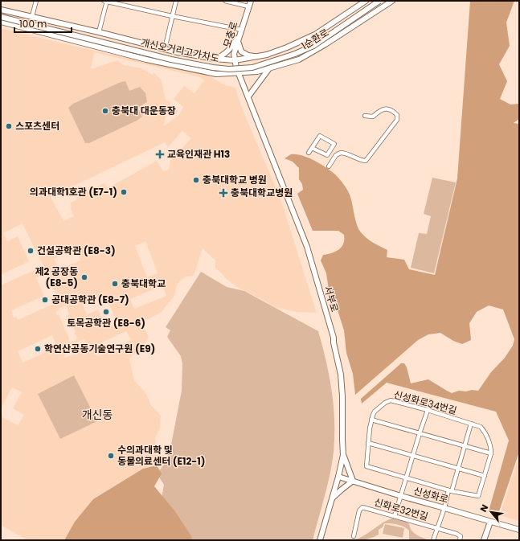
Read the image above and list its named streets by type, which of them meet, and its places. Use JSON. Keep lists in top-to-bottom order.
{
  "streets": {
    "main road": [
      "모충로",
      "1순환로",
      "개신오거리고가차도",
      "서부로",
      "신성화로"
    ],
    "street": ["신성화로34번길", "신화로32번길"]
  },
  "crossings": [
    ["모충로", "1순환로"],
    ["모충로", "서부로"],
    ["1순환로", "서부로"],
    ["서부로", "신성화로"]
  ],
  "districts": ["개신동"],
  "places": {
    "other": [
      "충북대 대운동장",
      "스포츠센터",
      "충북대학교 병원",
      "의과대학1호관 (E7-1)",
      "건설공학관 (E8-3)",
      "제2 공장동 (E8-5)",
      "충북대학교",
      "공대공학관 (E8-7)",
      "토목공학관 (E8-6)",
      "학연산공동기술연구원 (E9)",
      "수의과대학 및 동물의료센터 (E12-1)"
    ],
    "health": ["교육인재관 H13", "충북대학교병원"]
  },
  "scale_bar": "100 m",
  "north": "top left"
}
